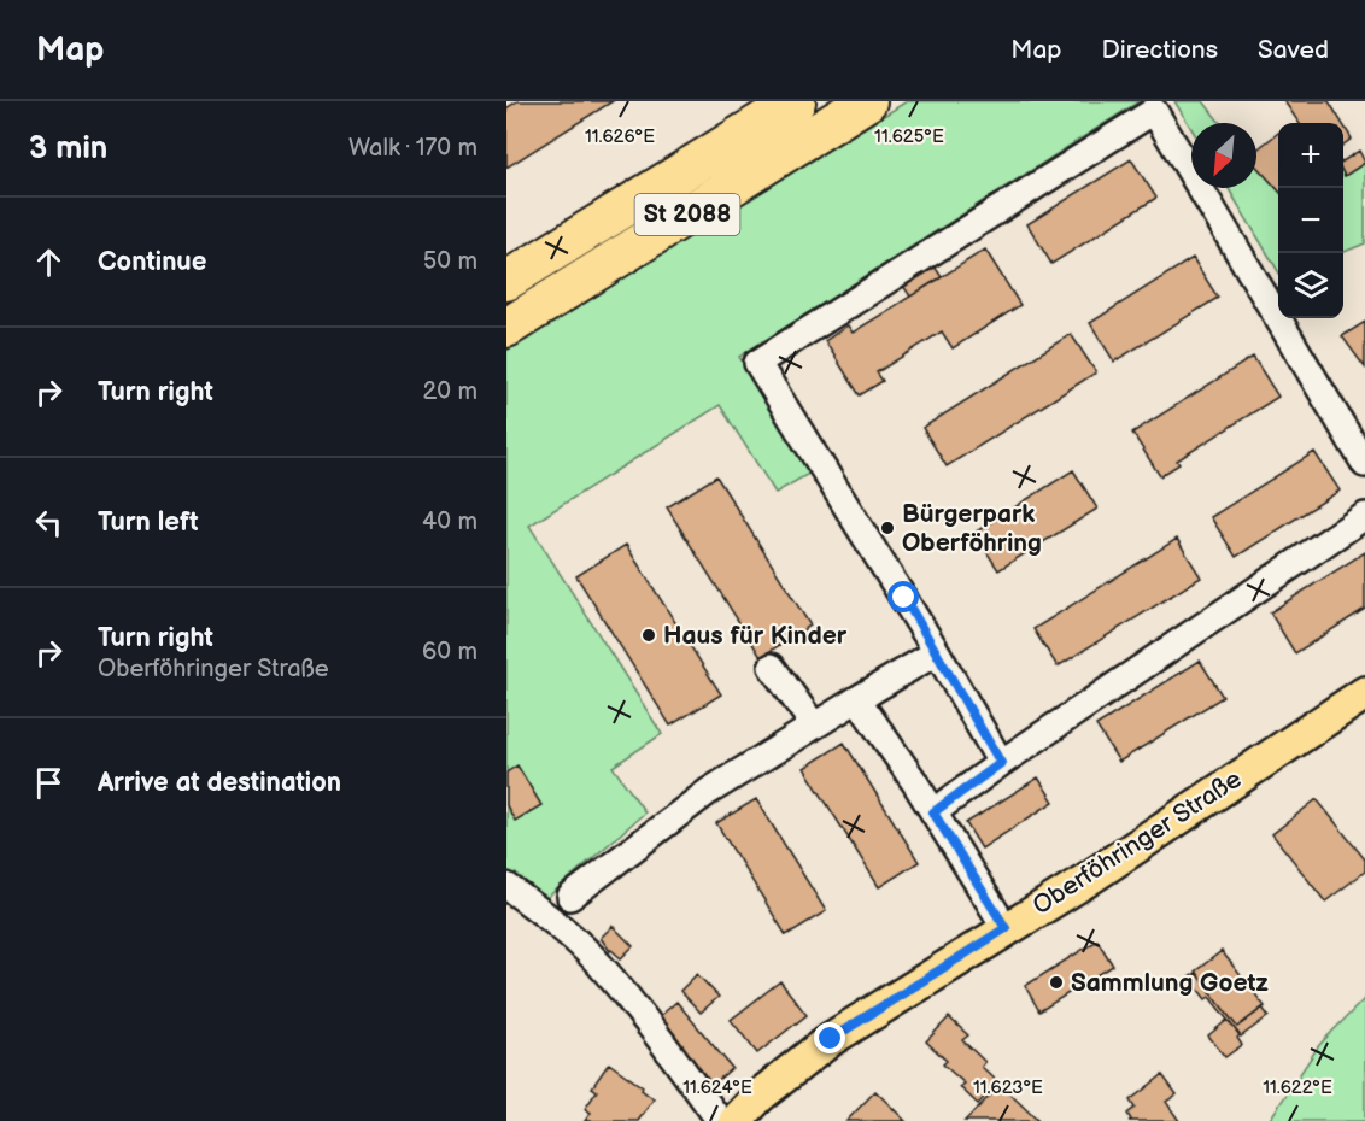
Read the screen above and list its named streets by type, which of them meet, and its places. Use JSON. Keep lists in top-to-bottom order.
{
  "streets": {
    "highway": ["St 2088"],
    "main road": ["Oberföhringer Straße"]
  },
  "places": ["Bürgerpark Oberföhring", "Haus für Kinder", "Sammlung Goetz"],
  "north": "bottom left",
  "page": {
    "header": "Map",
    "nav": ["Map", "Directions", "Saved"],
    "heading": ["3 min", "Walk · 170 m"],
    "map_buttons": ["+", "−"],
    "list": [
      ["Continue", "50 m"],
      ["Turn right", "20 m"],
      ["Turn left", "40 m"],
      ["Turn right", "Oberföhringer Straße", "60 m"],
      "Arrive at destination"
    ]
  },
  "coordinates": [
    "11.626°E",
    "11.625°E",
    "11.624°E",
    "11.623°E",
    "11.622°E"
  ]
}
